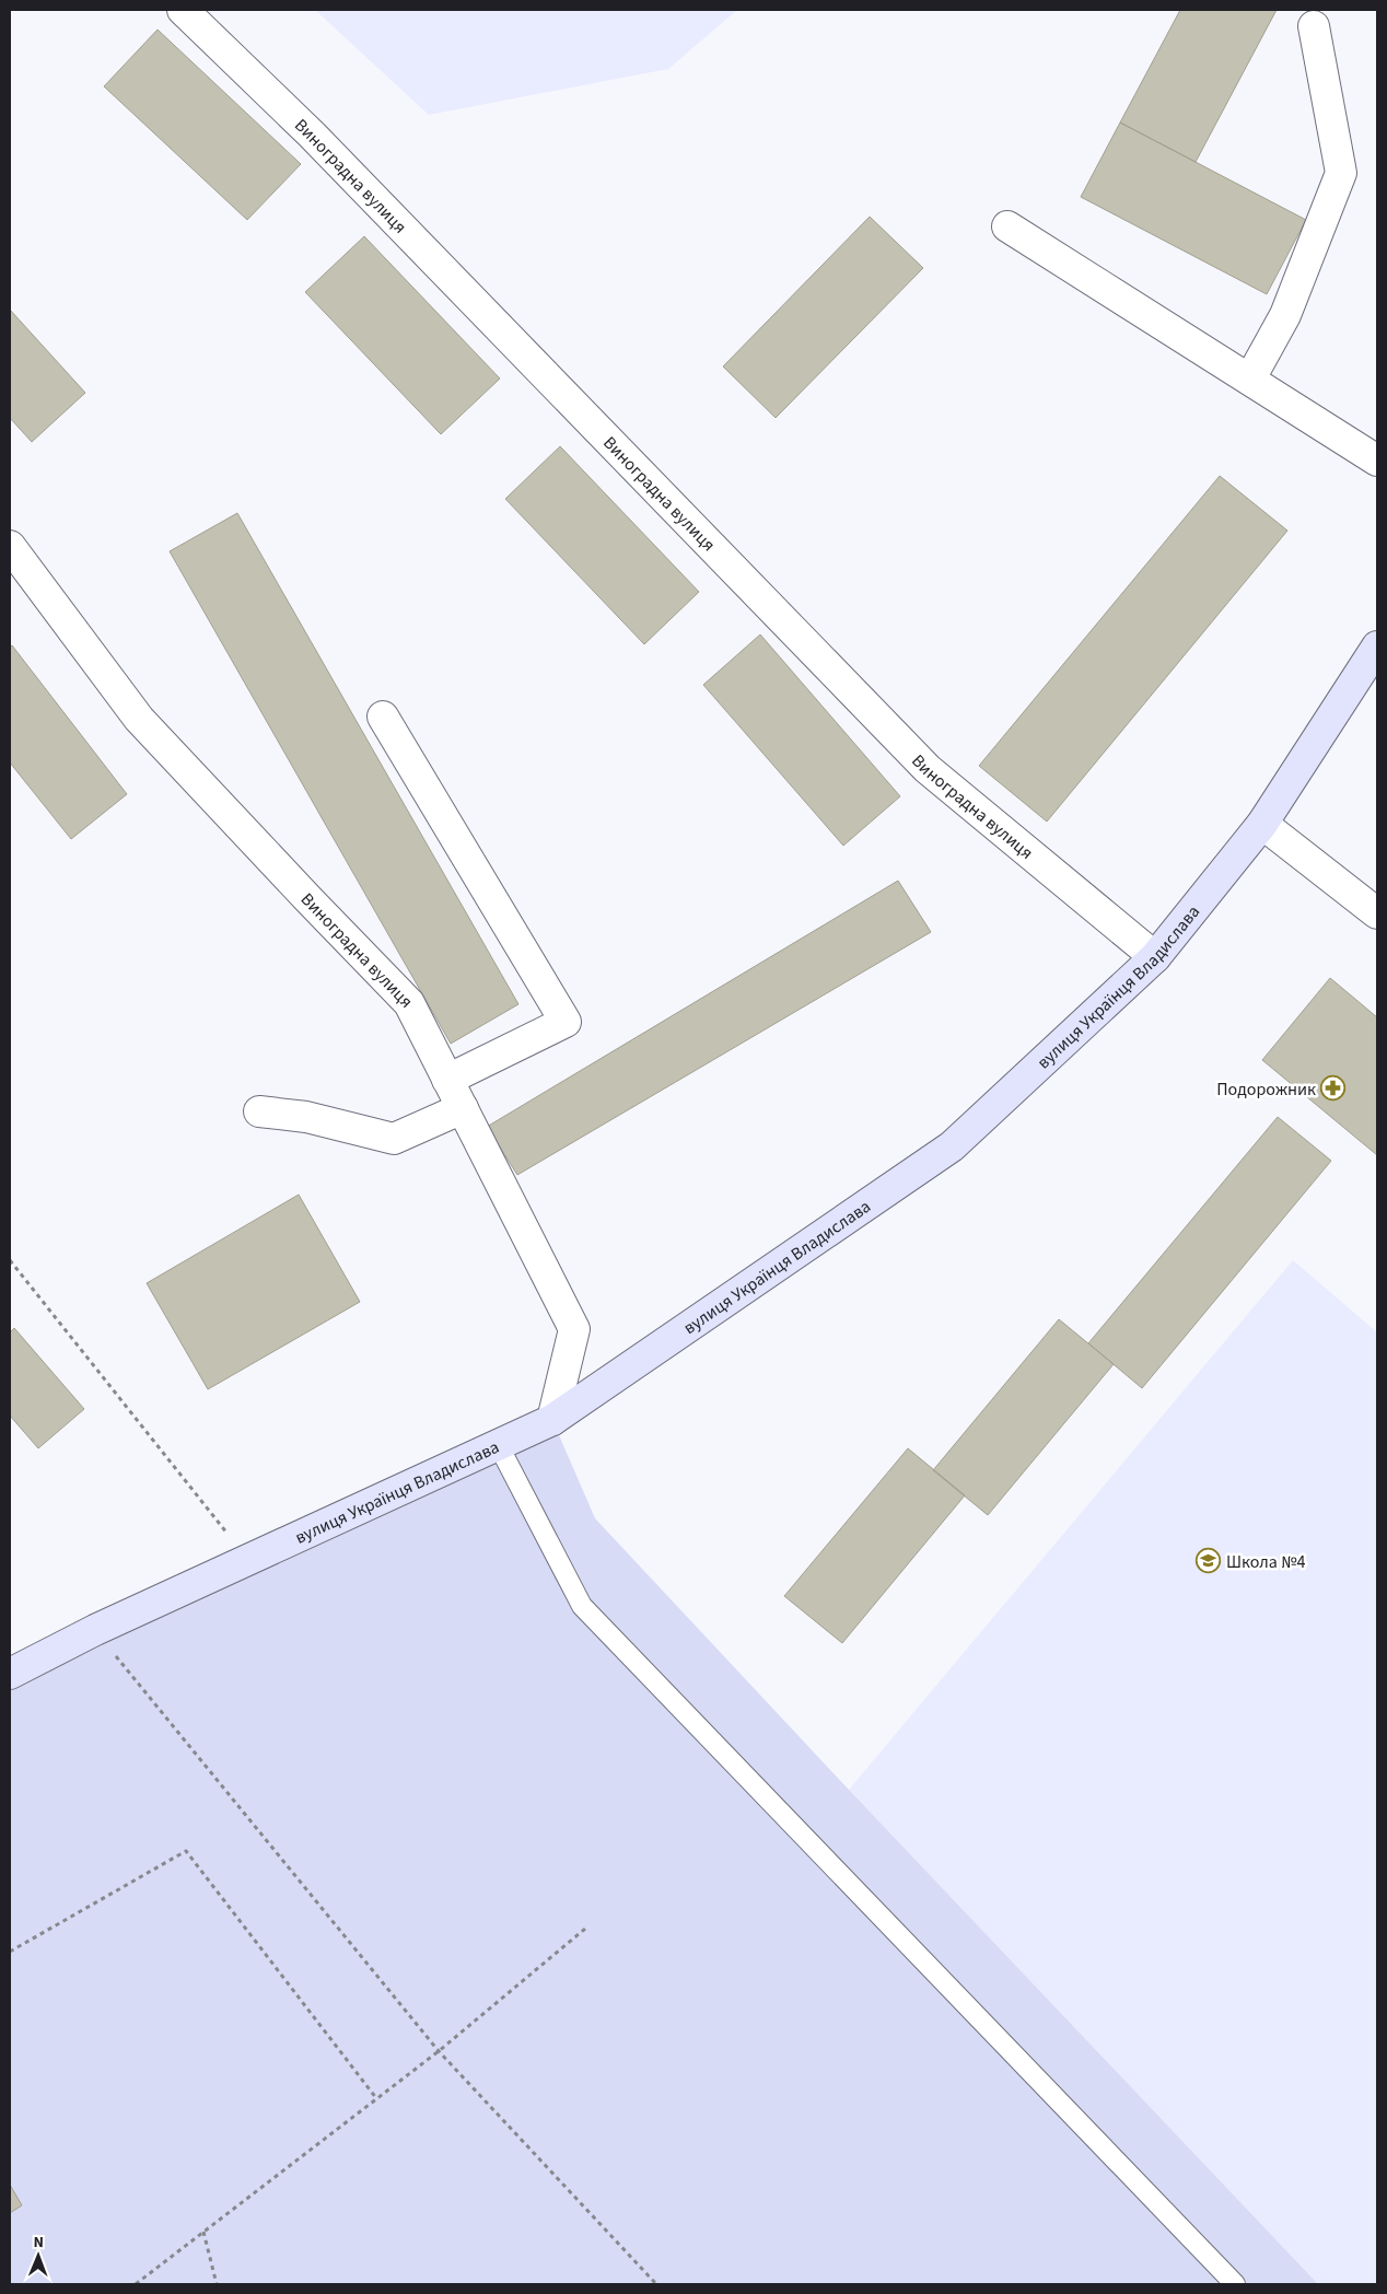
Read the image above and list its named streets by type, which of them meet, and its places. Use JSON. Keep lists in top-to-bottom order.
{
  "streets": {
    "main road": ["вулиця Українця Владислава"],
    "street": ["Виноградна вулиця"]
  },
  "crossings": [
    ["Виноградна вулиця", "вулиця Українця Владислава"]
  ],
  "places": {
    "pharmacy": ["Подорожник"],
    "school or university": ["Школа №4"]
  },
  "north": "top"
}
